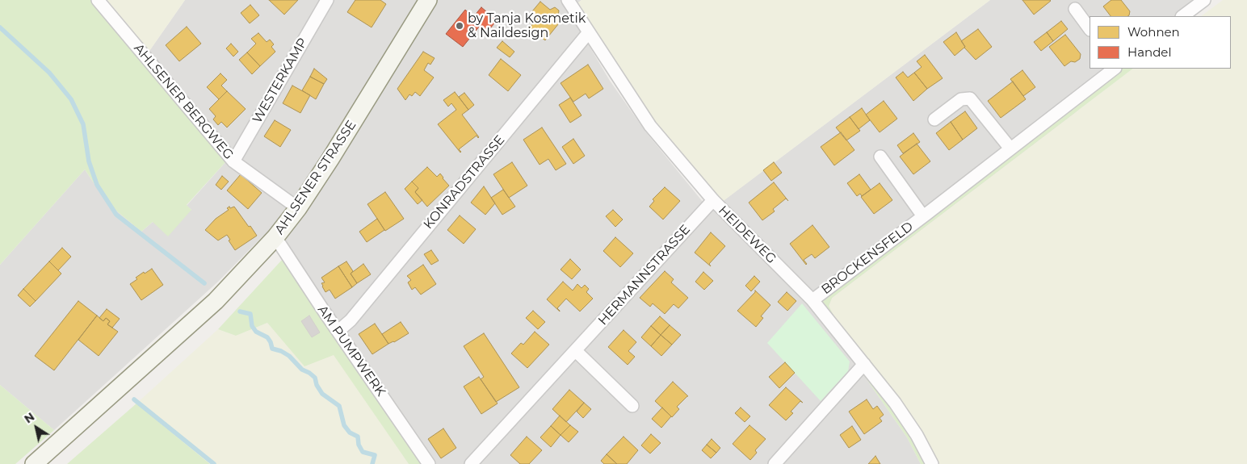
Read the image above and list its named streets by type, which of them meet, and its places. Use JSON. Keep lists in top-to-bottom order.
{
  "streets": {
    "main road": ["AHLSENER STRASSE"],
    "street": [
      "WESTERKAMP",
      "AHLSENER BERGWEG",
      "KONRADSTRASSE",
      "HEIDEWEG",
      "BROCKENSFELD",
      "HERMANNSTRASSE",
      "AM PUMPWERK"
    ]
  },
  "crossings": [
    ["WESTERKAMP", "AHLSENER BERGWEG"],
    ["AHLSENER BERGWEG", "AHLSENER STRASSE"],
    ["AHLSENER STRASSE", "AM PUMPWERK"],
    ["KONRADSTRASSE", "HEIDEWEG"],
    ["KONRADSTRASSE", "AM PUMPWERK"],
    ["HEIDEWEG", "BROCKENSFELD"],
    ["HEIDEWEG", "HERMANNSTRASSE"]
  ],
  "places": ["by Tanja Kosmetik & Naildesign"],
  "legend": ["Wohnen", "Handel"],
  "north": "top left"
}
